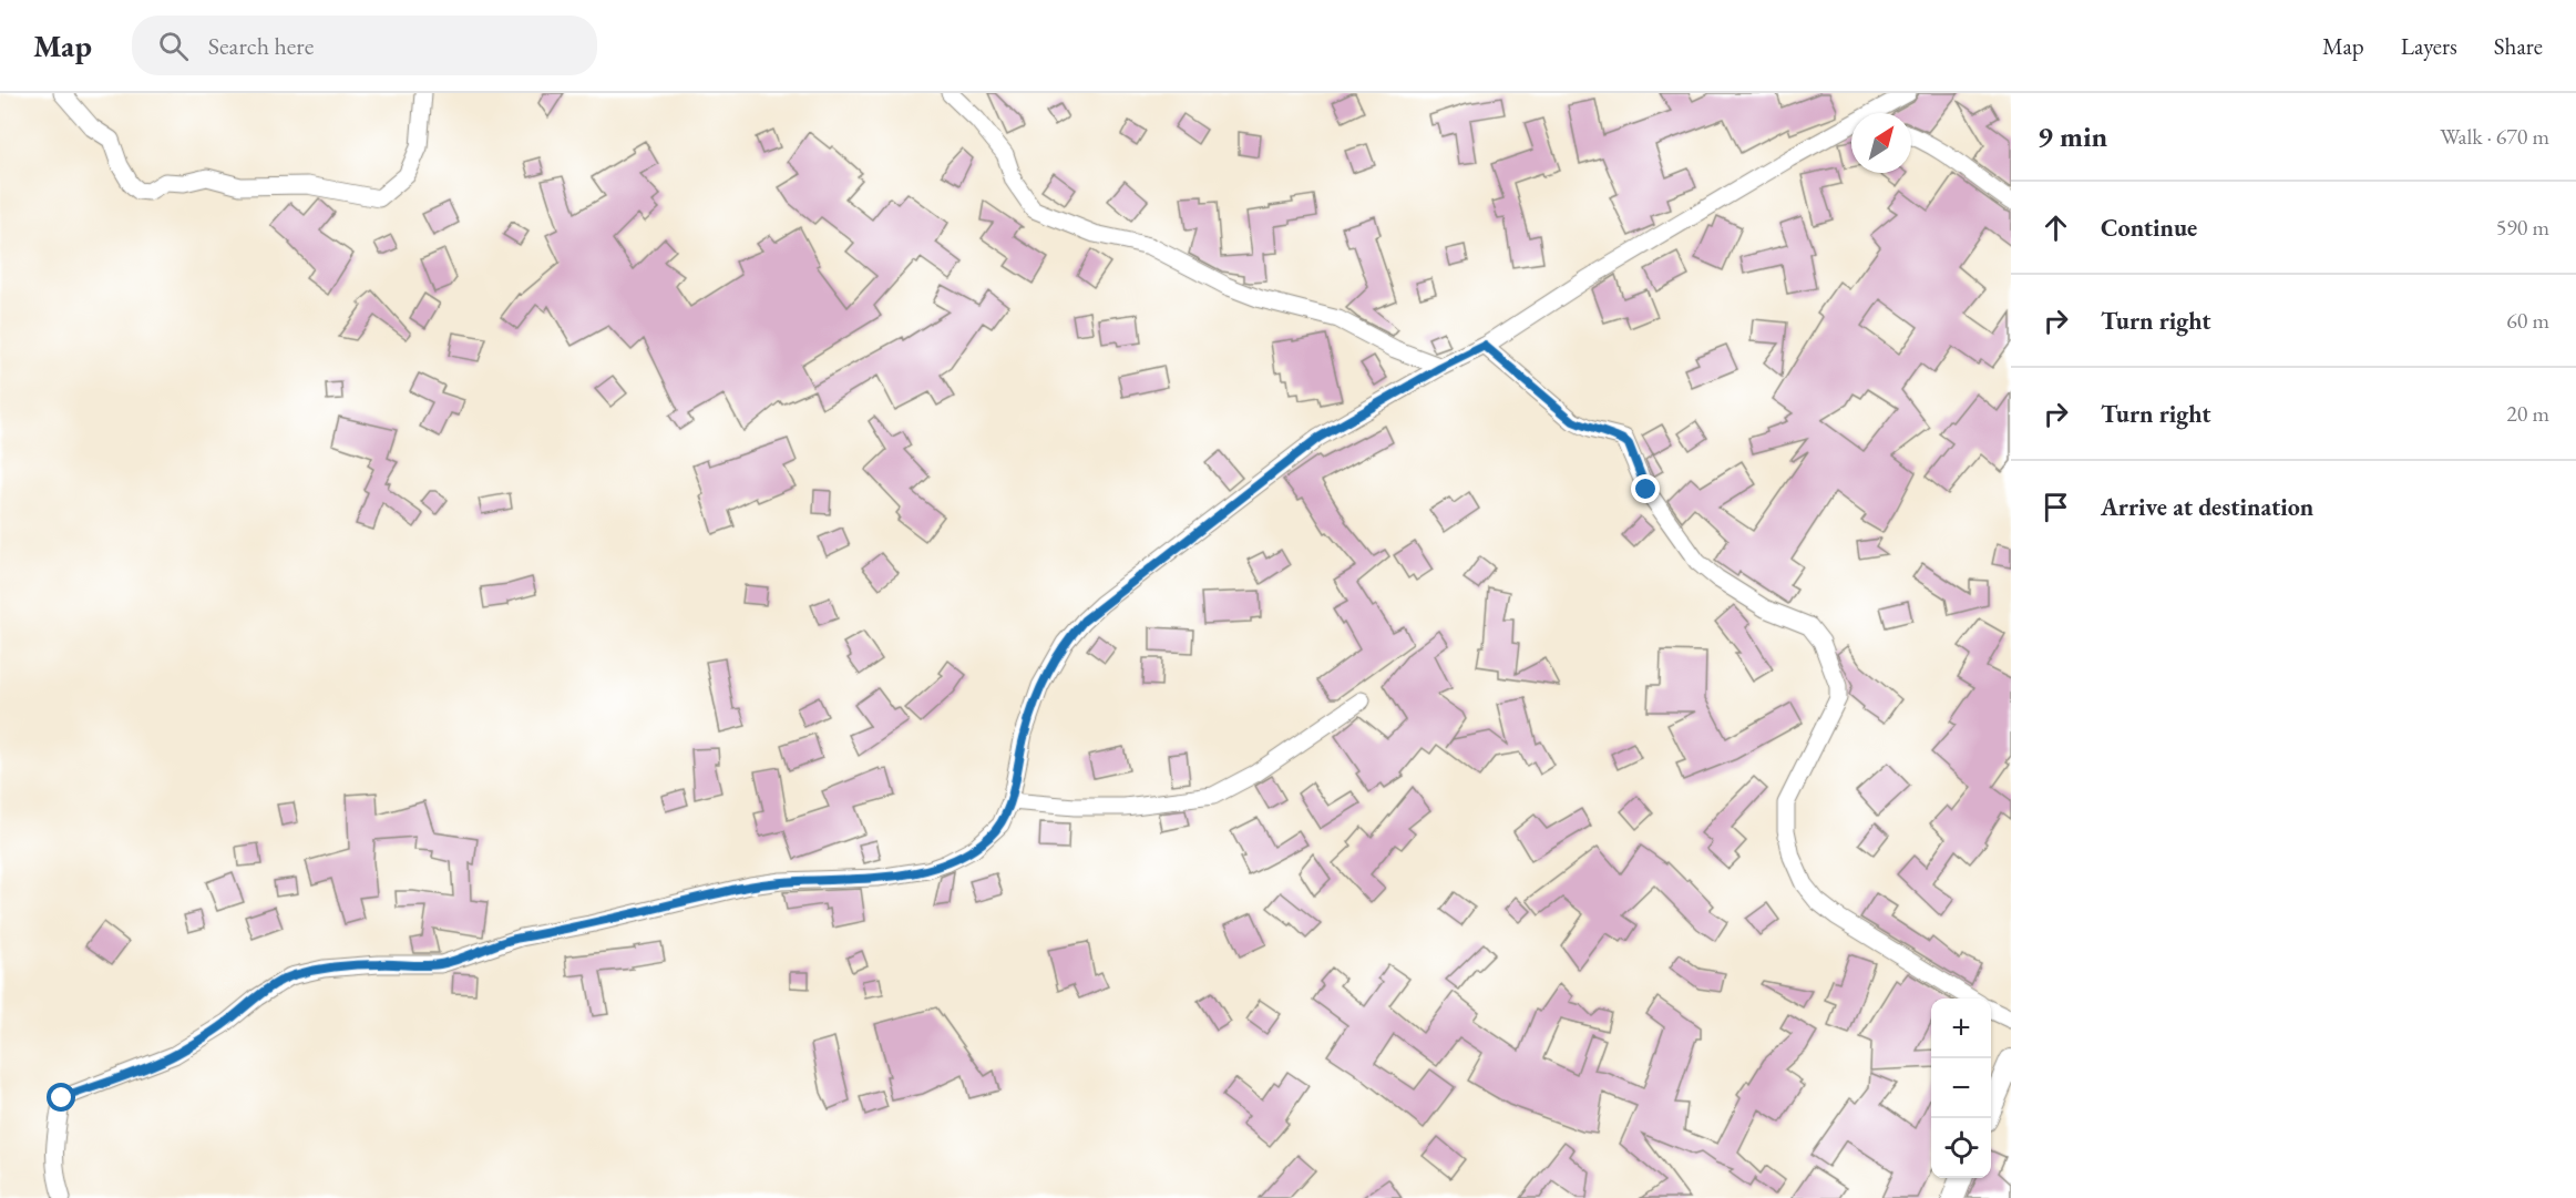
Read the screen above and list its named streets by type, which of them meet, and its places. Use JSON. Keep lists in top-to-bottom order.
{
  "north": "top right",
  "page": {
    "header": "Map",
    "search": "Search here",
    "nav": ["Map", "Layers", "Share"],
    "heading": ["9 min", "Walk · 670 m"],
    "list": [
      ["Continue", "590 m"],
      ["Turn right", "60 m"],
      ["Turn right", "20 m"],
      "Arrive at destination"
    ],
    "map_buttons": ["+", "−"]
  }
}
